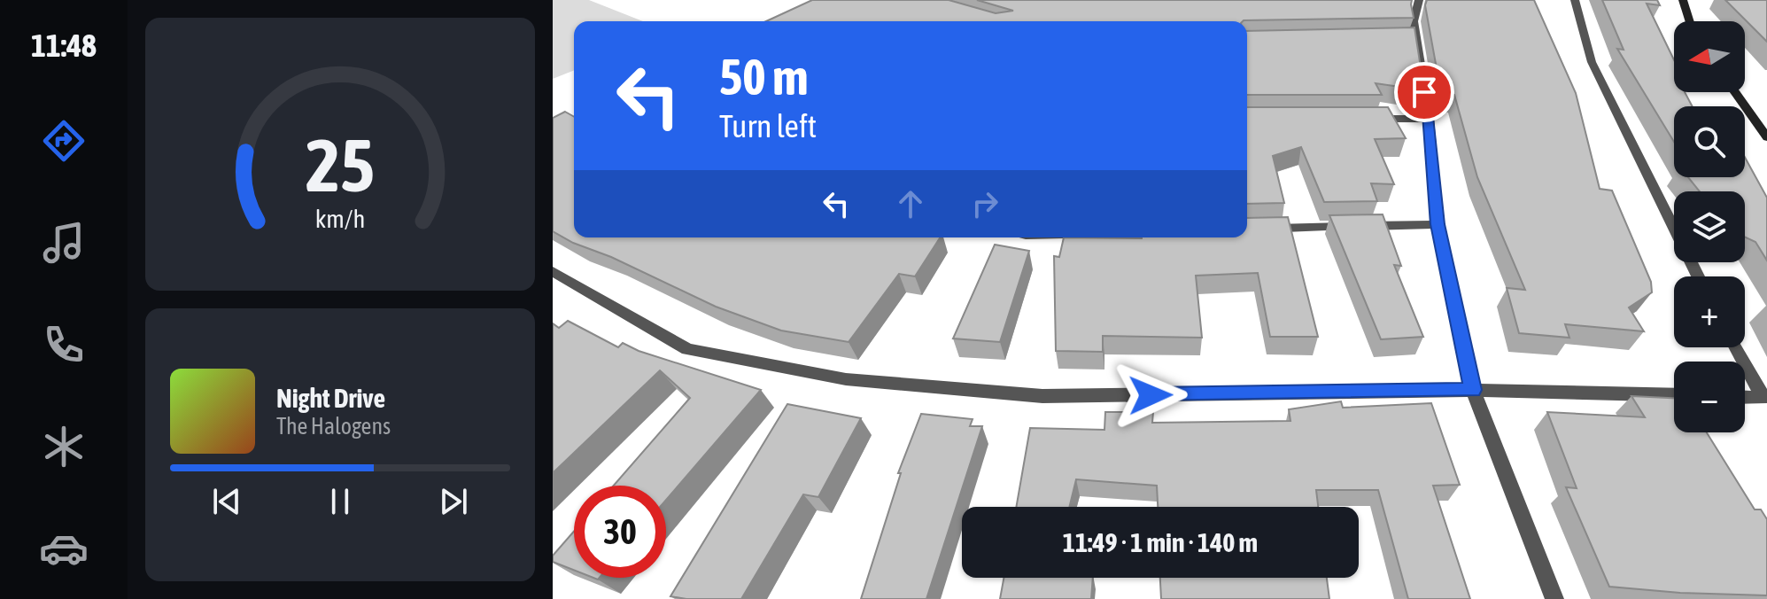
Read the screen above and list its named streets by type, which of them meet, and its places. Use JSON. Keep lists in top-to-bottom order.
{
  "north": "left",
  "page": {
    "tabs": "11:48",
    "map_buttons": ["+", "−"],
    "turn": ["50 m", "Turn left"],
    "song": ["Night Drive", "The Halogens"],
    "limit": "30",
    "trip": "11:49 · 1 min · 140 m",
    "gauge": ["25", "km/h"]
  }
}
